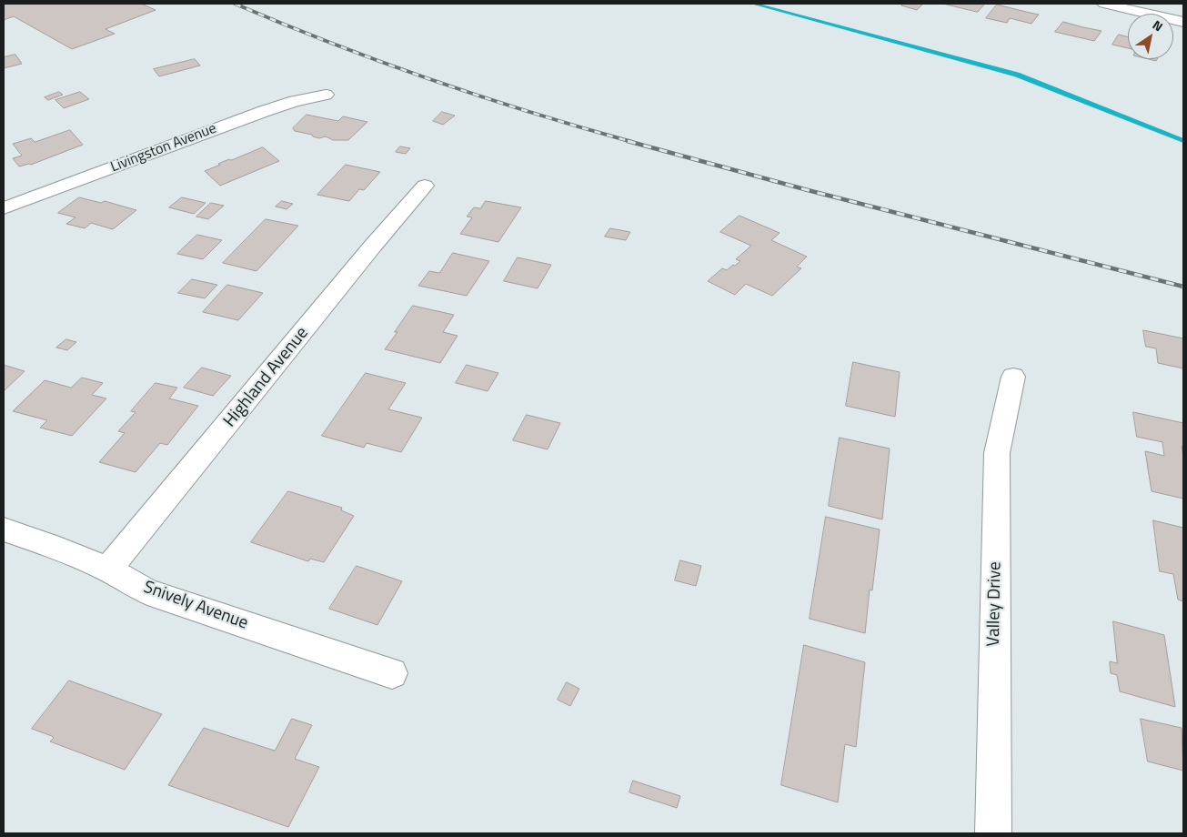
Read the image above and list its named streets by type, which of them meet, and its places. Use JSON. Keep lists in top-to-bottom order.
{
  "streets": {
    "street": [
      "Livingston Avenue",
      "Highland Avenue",
      "Valley Drive",
      "Snively Avenue"
    ]
  },
  "crossings": [
    ["Highland Avenue", "Snively Avenue"]
  ],
  "north": "top right"
}
